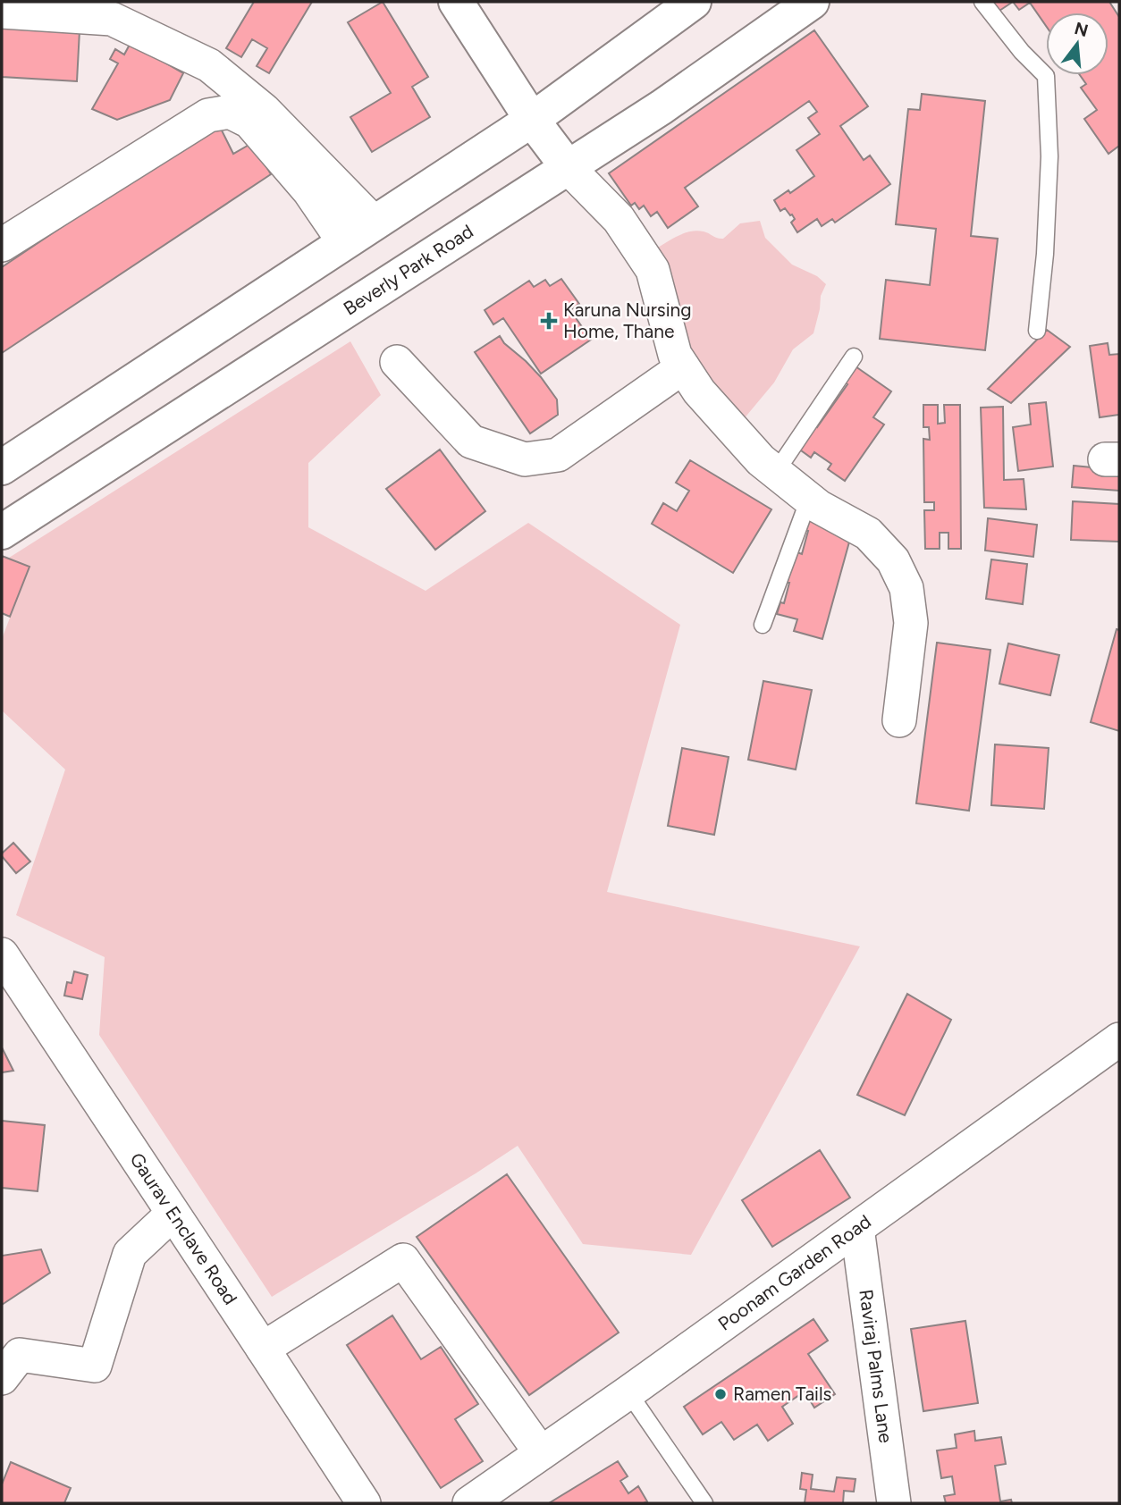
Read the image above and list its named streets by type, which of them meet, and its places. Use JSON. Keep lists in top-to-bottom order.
{
  "streets": {
    "main road": ["Beverly Park Road"],
    "street": ["Gaurav Enclave Road", "Poonam Garden Road", "Raviraj Palms Lane"]
  },
  "crossings": [
    ["Poonam Garden Road", "Raviraj Palms Lane"]
  ],
  "places": {
    "health": ["Karuna Nursing Home, Thane"],
    "other": ["Ramen Tails"]
  },
  "north": "top"
}
